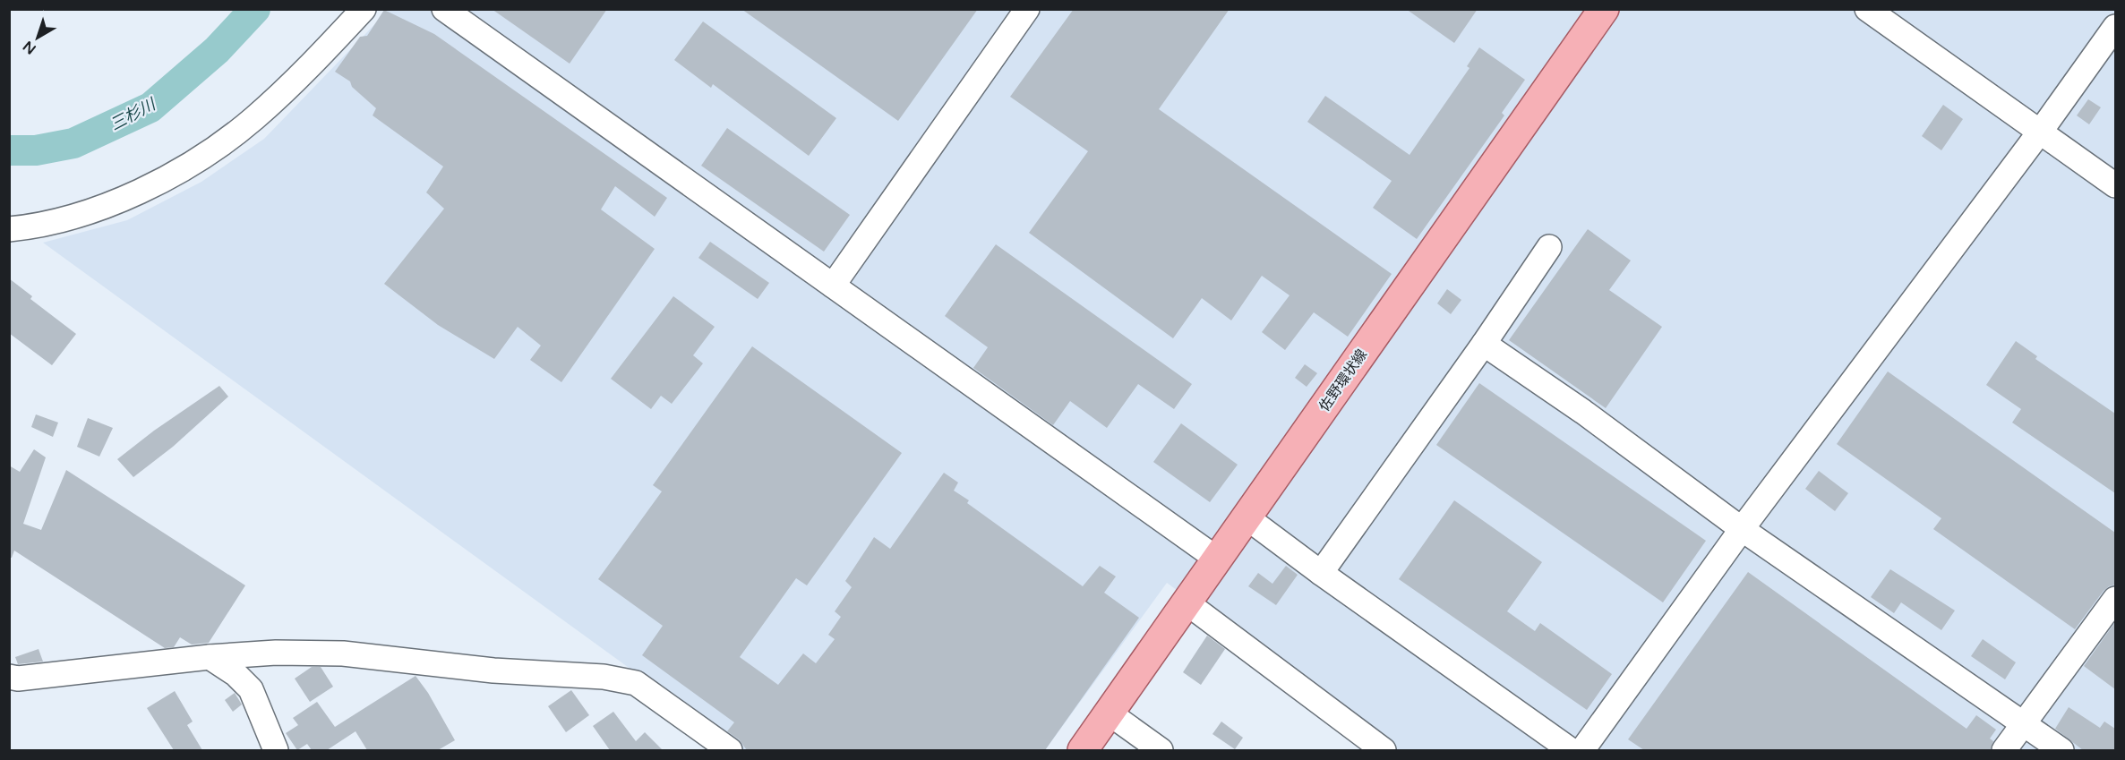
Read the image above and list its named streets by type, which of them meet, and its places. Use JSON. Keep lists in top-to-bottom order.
{
  "streets": {
    "main road": ["佐野環状線"]
  },
  "water": ["三杉川"],
  "north": "bottom left"
}
